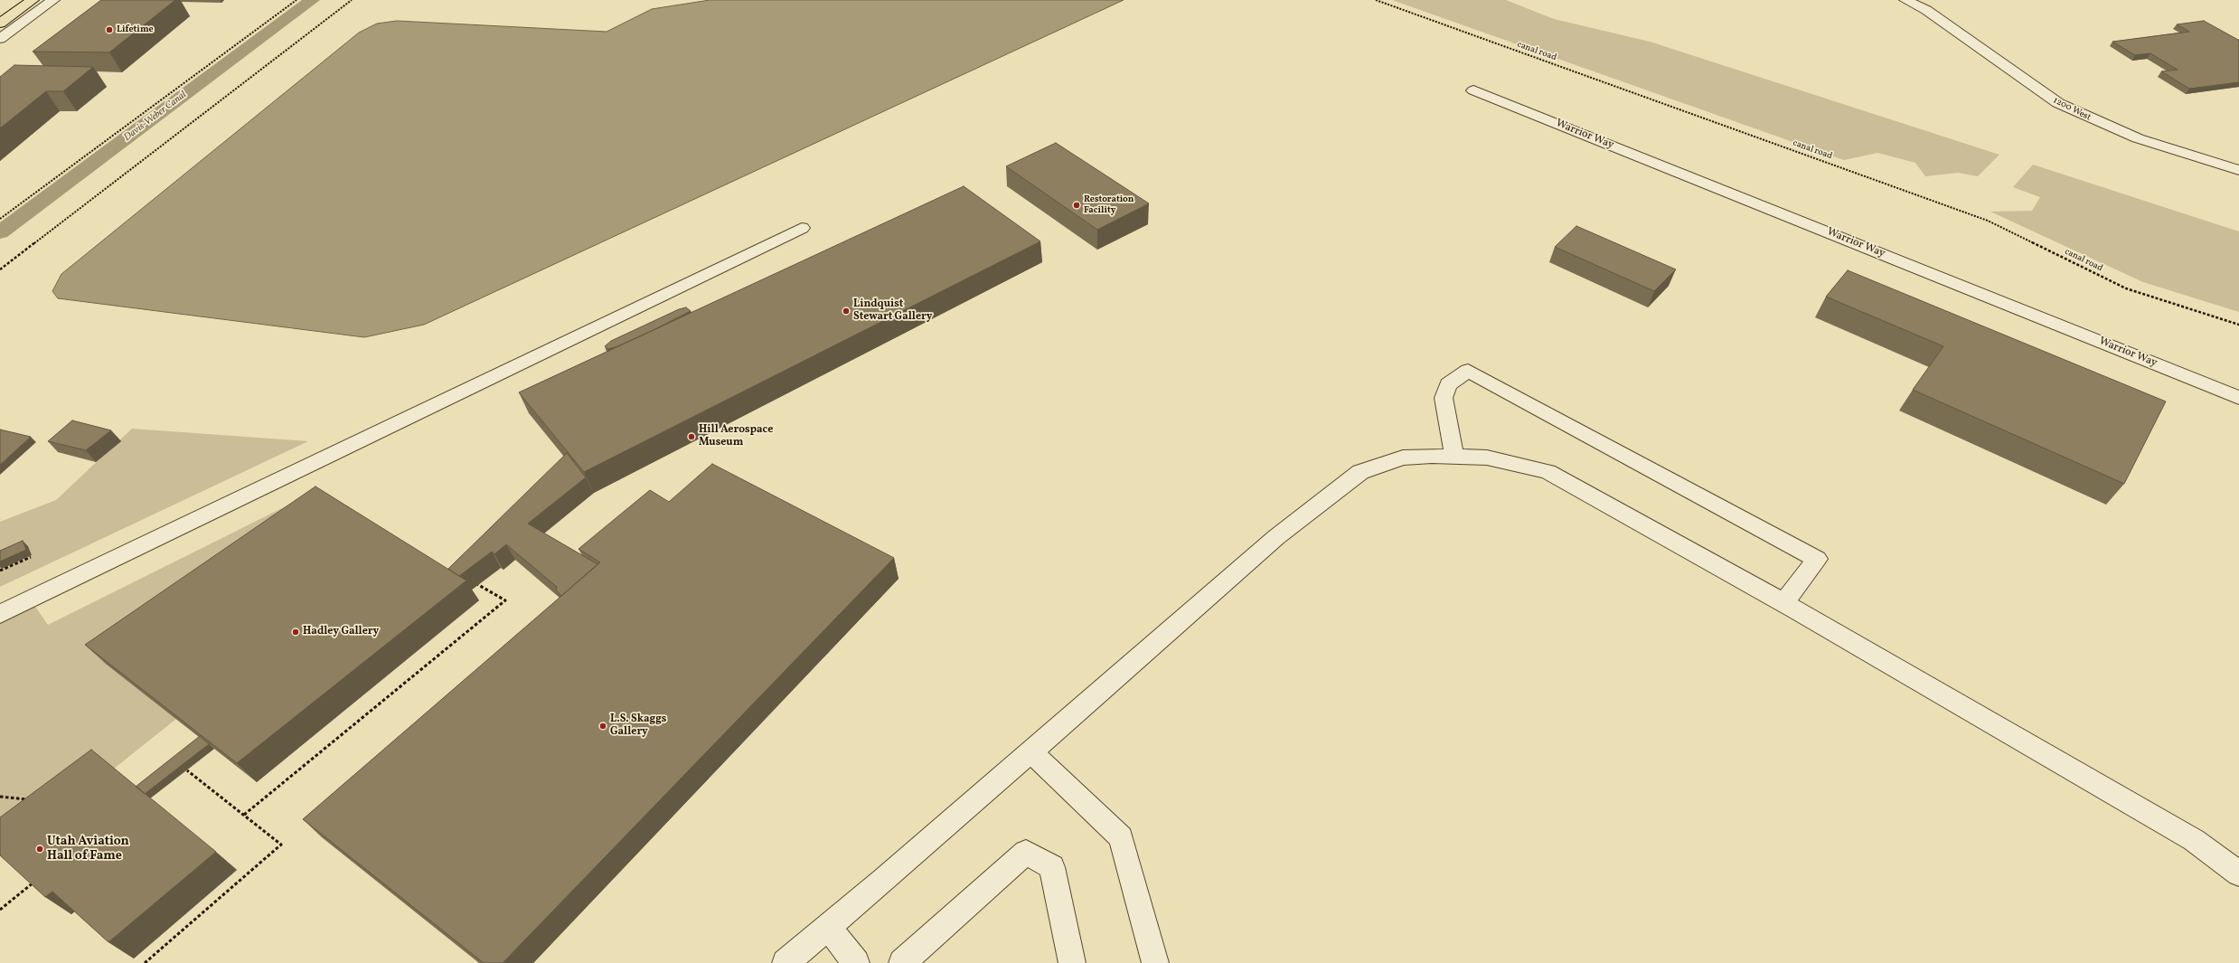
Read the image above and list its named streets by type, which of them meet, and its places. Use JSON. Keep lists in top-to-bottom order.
{
  "streets": {
    "street": ["1200 West", "Warrior Way"],
    "path": ["canal road"]
  },
  "water": ["Davis-Weber Canal"],
  "places": [
    "Lifetime",
    "Restoration Facility",
    "Lindquist Stewart Gallery",
    "Hill Aerospace Museum",
    "Hadley Gallery",
    "L.S. Skaggs Gallery",
    "Utah Aviation Hall of Fame"
  ]
}
